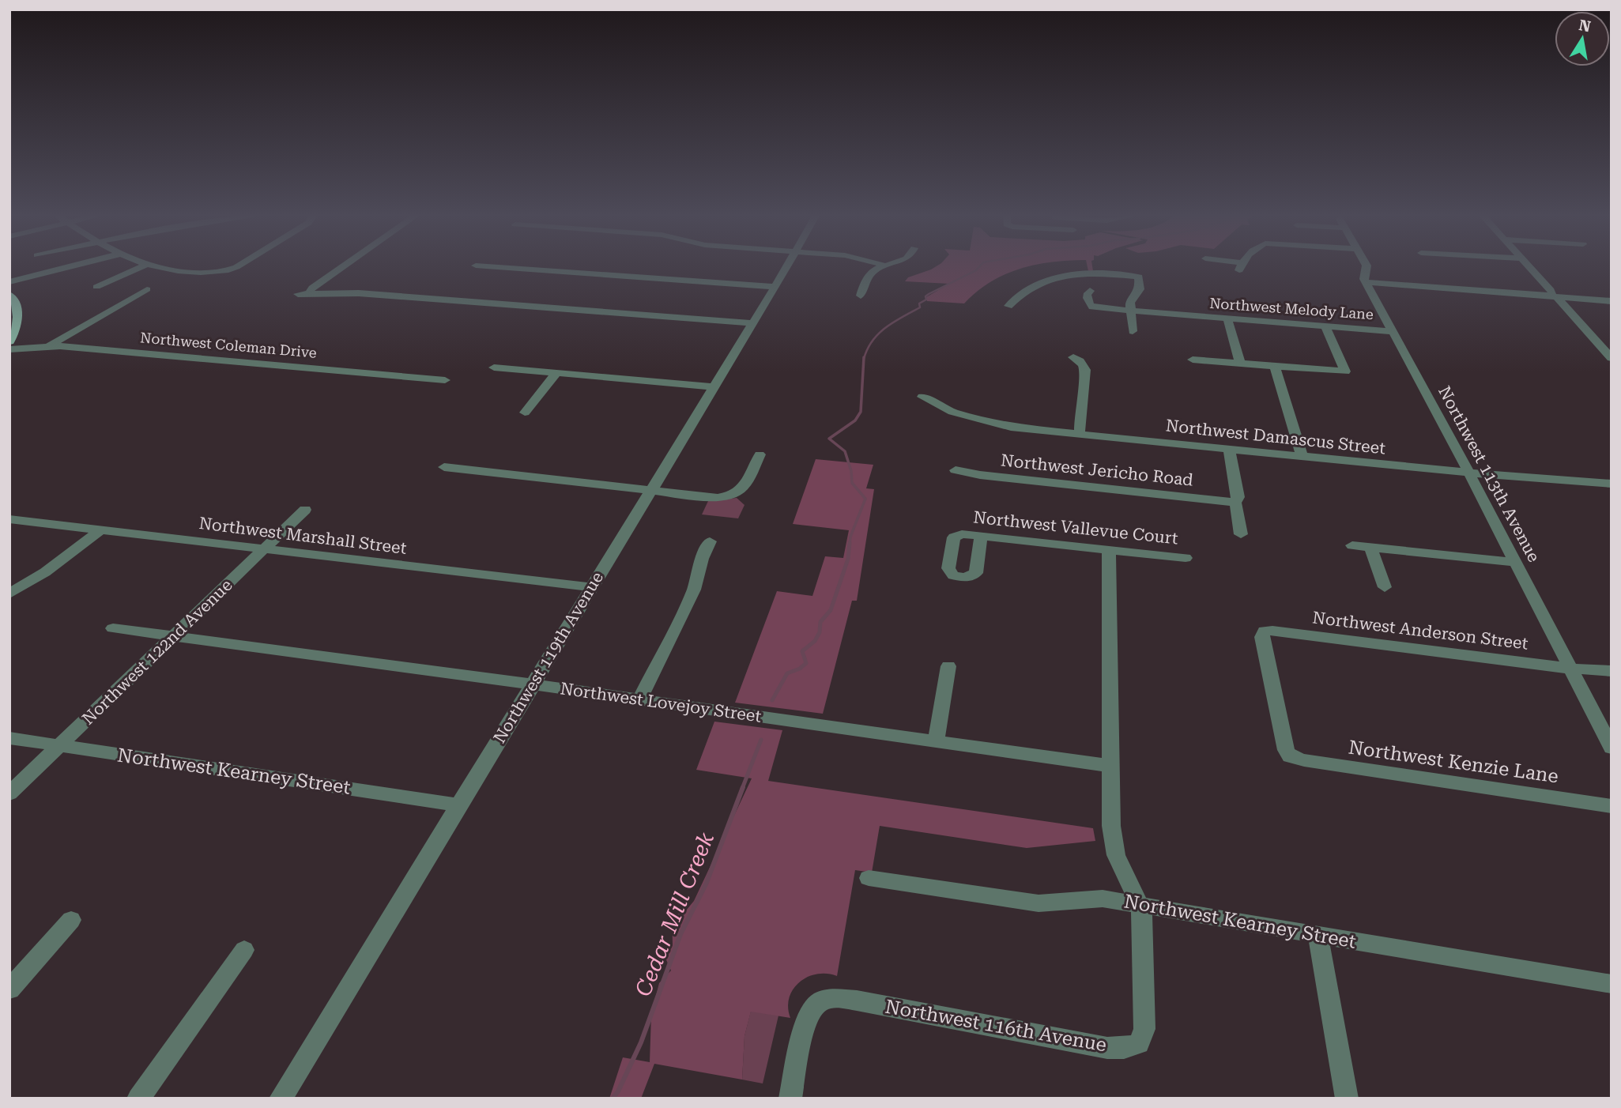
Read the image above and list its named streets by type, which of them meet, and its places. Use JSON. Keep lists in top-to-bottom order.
{
  "streets": {
    "street": [
      "Northwest Melody Lane",
      "Northwest Coleman Drive",
      "Northwest Damascus Street",
      "Northwest Jericho Road",
      "Northwest 113th Avenue",
      "Northwest Vallevue Court",
      "Northwest Marshall Street",
      "Northwest Anderson Street",
      "Northwest 122nd Avenue",
      "Northwest 119th Avenue",
      "Northwest Lovejoy Street",
      "Northwest Kenzie Lane",
      "Northwest Kearney Street",
      "Northwest 116th Avenue"
    ]
  },
  "crossings": [
    ["Northwest Melody Lane", "Northwest 113th Avenue"],
    ["Northwest Damascus Street", "Northwest 113th Avenue"],
    ["Northwest 113th Avenue", "Northwest Anderson Street"],
    ["Northwest Vallevue Court", "Northwest 116th Avenue"],
    ["Northwest Marshall Street", "Northwest 122nd Avenue"],
    ["Northwest Marshall Street", "Northwest 119th Avenue"],
    ["Northwest Anderson Street", "Northwest Kenzie Lane"],
    ["Northwest 122nd Avenue", "Northwest Lovejoy Street"],
    ["Northwest 122nd Avenue", "Northwest Kearney Street"],
    ["Northwest 119th Avenue", "Northwest Lovejoy Street"],
    ["Northwest 119th Avenue", "Northwest Kearney Street"],
    ["Northwest Lovejoy Street", "Northwest 116th Avenue"],
    ["Northwest Kearney Street", "Northwest 116th Avenue"]
  ],
  "water": ["Cedar Mill Creek"],
  "north": "top"
}
